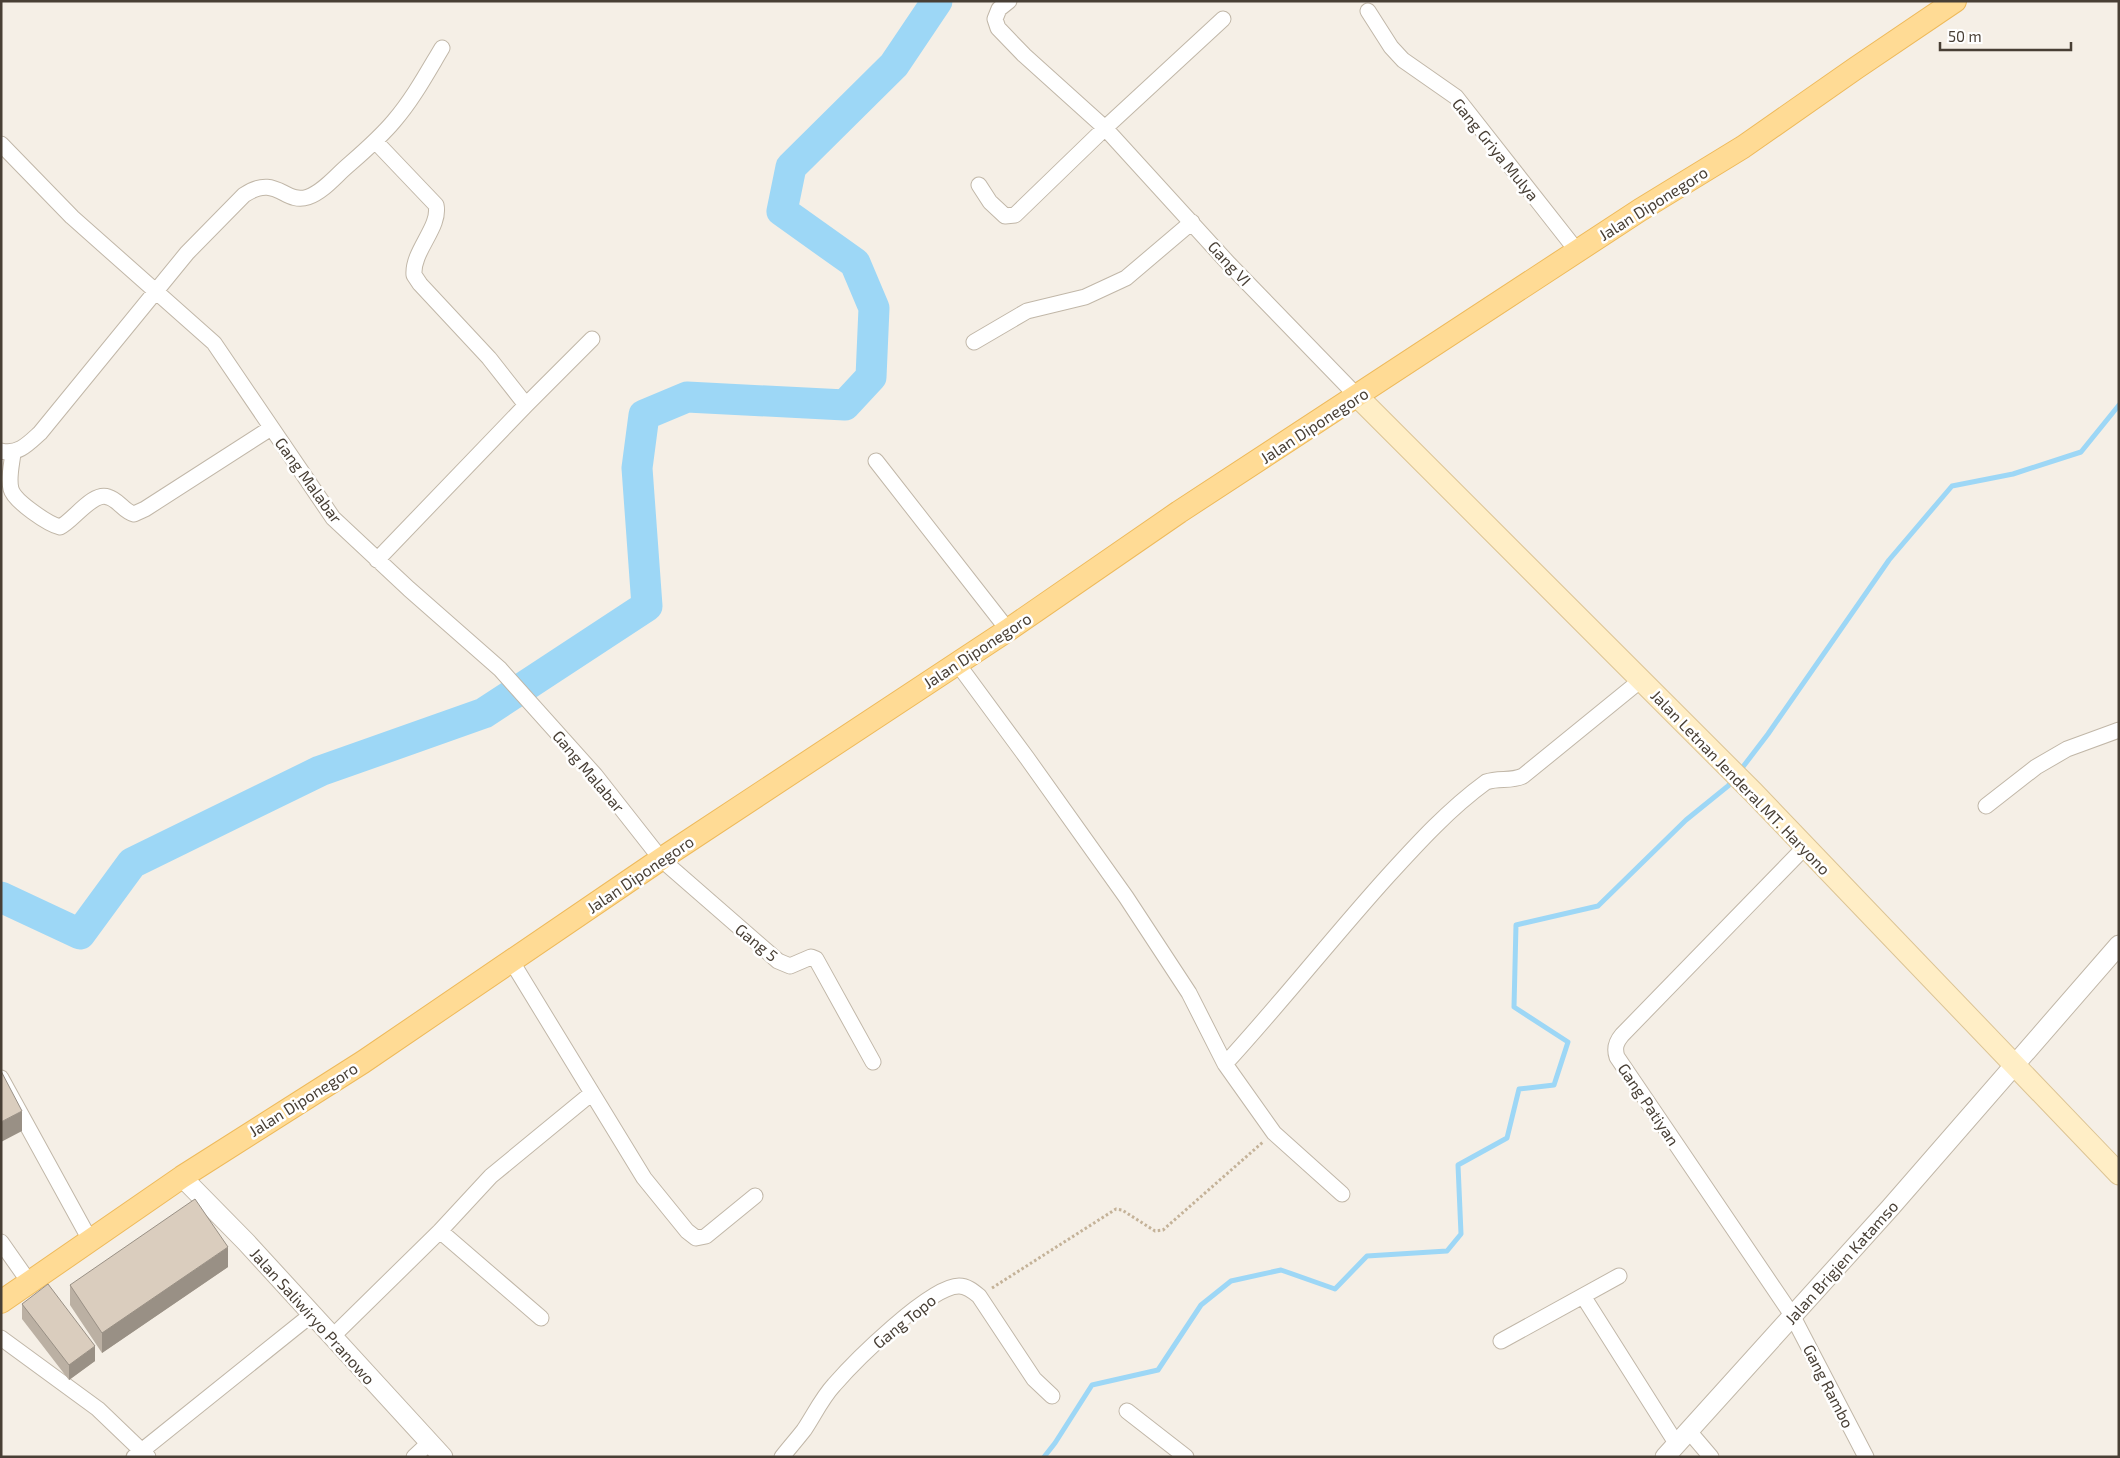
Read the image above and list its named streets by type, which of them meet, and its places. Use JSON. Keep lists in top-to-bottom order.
{
  "streets": {
    "main road": ["Jalan Diponegoro", "Jalan Letnan Jenderal MT. Haryono"],
    "street": [
      "Gang Griya Mulya",
      "Gang VI",
      "Gang Malabar",
      "Gang 5",
      "Gang Patiyan",
      "Jalan Brigjen Katamso",
      "Jalan Saliwiryo Pranowo",
      "Gang Topo",
      "Gang Rambo"
    ]
  },
  "crossings": [
    ["Gang Griya Mulya", "Jalan Diponegoro"],
    ["Jalan Diponegoro", "Gang VI"],
    ["Jalan Diponegoro", "Gang Malabar"],
    ["Jalan Diponegoro", "Jalan Letnan Jenderal MT. Haryono"],
    ["Jalan Diponegoro", "Gang 5"],
    ["Jalan Diponegoro", "Jalan Saliwiryo Pranowo"],
    ["Gang VI", "Jalan Letnan Jenderal MT. Haryono"],
    ["Gang Malabar", "Gang 5"],
    ["Jalan Letnan Jenderal MT. Haryono", "Gang Patiyan"],
    ["Jalan Letnan Jenderal MT. Haryono", "Jalan Brigjen Katamso"],
    ["Gang Patiyan", "Jalan Brigjen Katamso"],
    ["Gang Patiyan", "Gang Rambo"],
    ["Jalan Brigjen Katamso", "Gang Rambo"]
  ],
  "scale_bar": "50 m"
}
